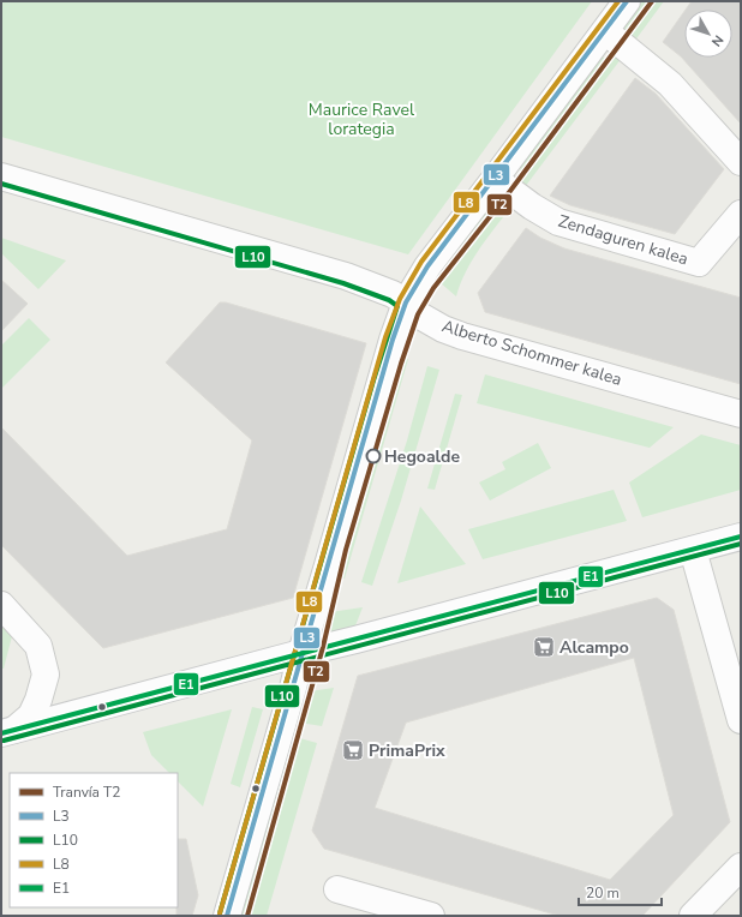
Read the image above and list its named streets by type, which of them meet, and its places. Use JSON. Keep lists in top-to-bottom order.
{
  "streets": {
    "street": ["Zendaguren kalea", "Alberto Schommer kalea"]
  },
  "parks": ["Maurice Ravel lorategia"],
  "places": {
    "other": ["Hegoalde"],
    "supermarket": ["Alcampo", "PrimaPrix"]
  },
  "lines": [
    "tram line T2",
    "transit line L3",
    "transit line L8",
    "transit line L10",
    "transit line E1"
  ],
  "legend": [
    "Tranvía T2",
    "L3",
    "L10",
    "L8",
    "E1"
  ],
  "scale_bar": "20 m",
  "north": "bottom right"
}
